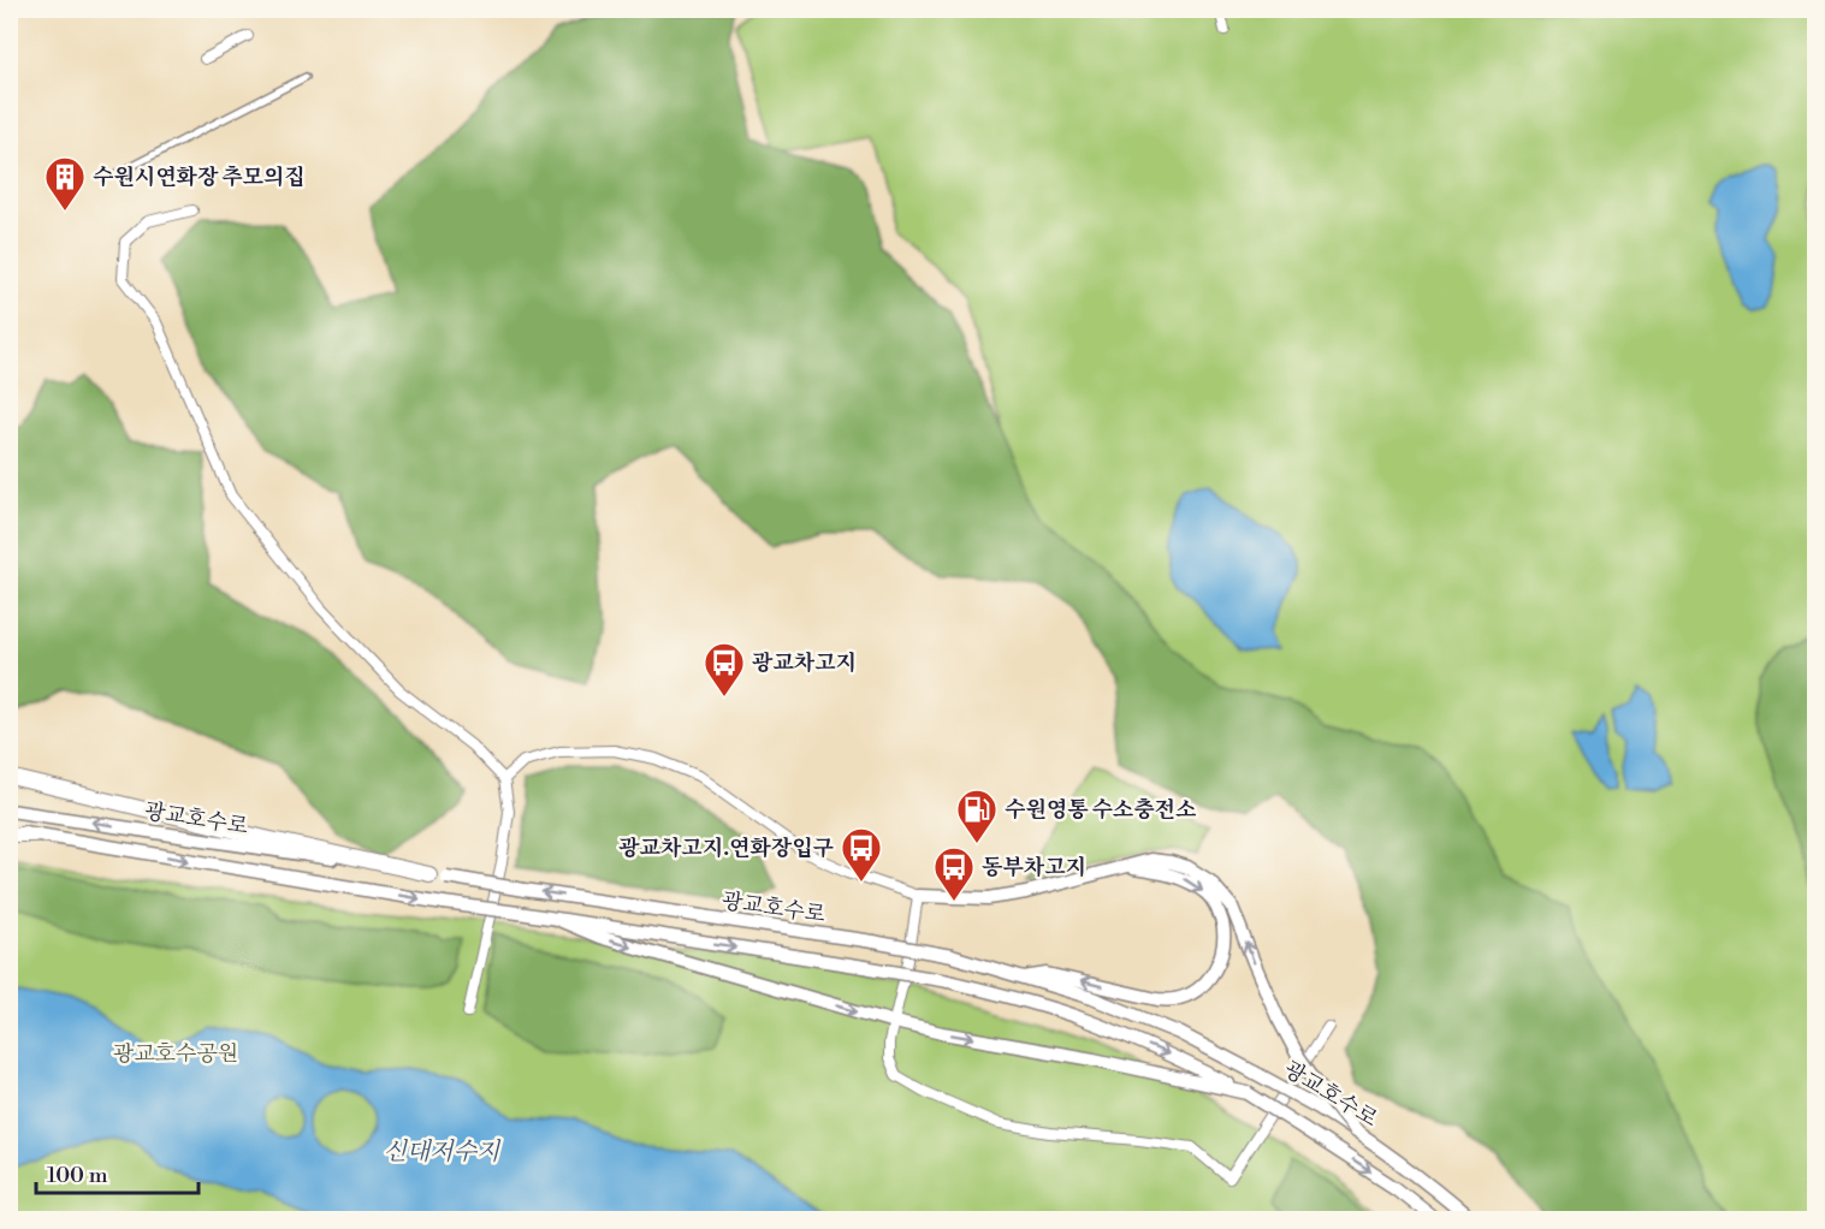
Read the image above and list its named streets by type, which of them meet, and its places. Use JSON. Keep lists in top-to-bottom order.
{
  "streets": {
    "main road": ["광교호수로"]
  },
  "water": ["신대저수지"],
  "parks": ["광교호수공원"],
  "places": {
    "building": ["수원시연화장 추모의집"],
    "bus stop": ["광교차고지", "광교차고지.연화장입구", "동부차고지"],
    "fuel station": ["수원영통 수소충전소"]
  },
  "scale_bar": "100 m"
}
